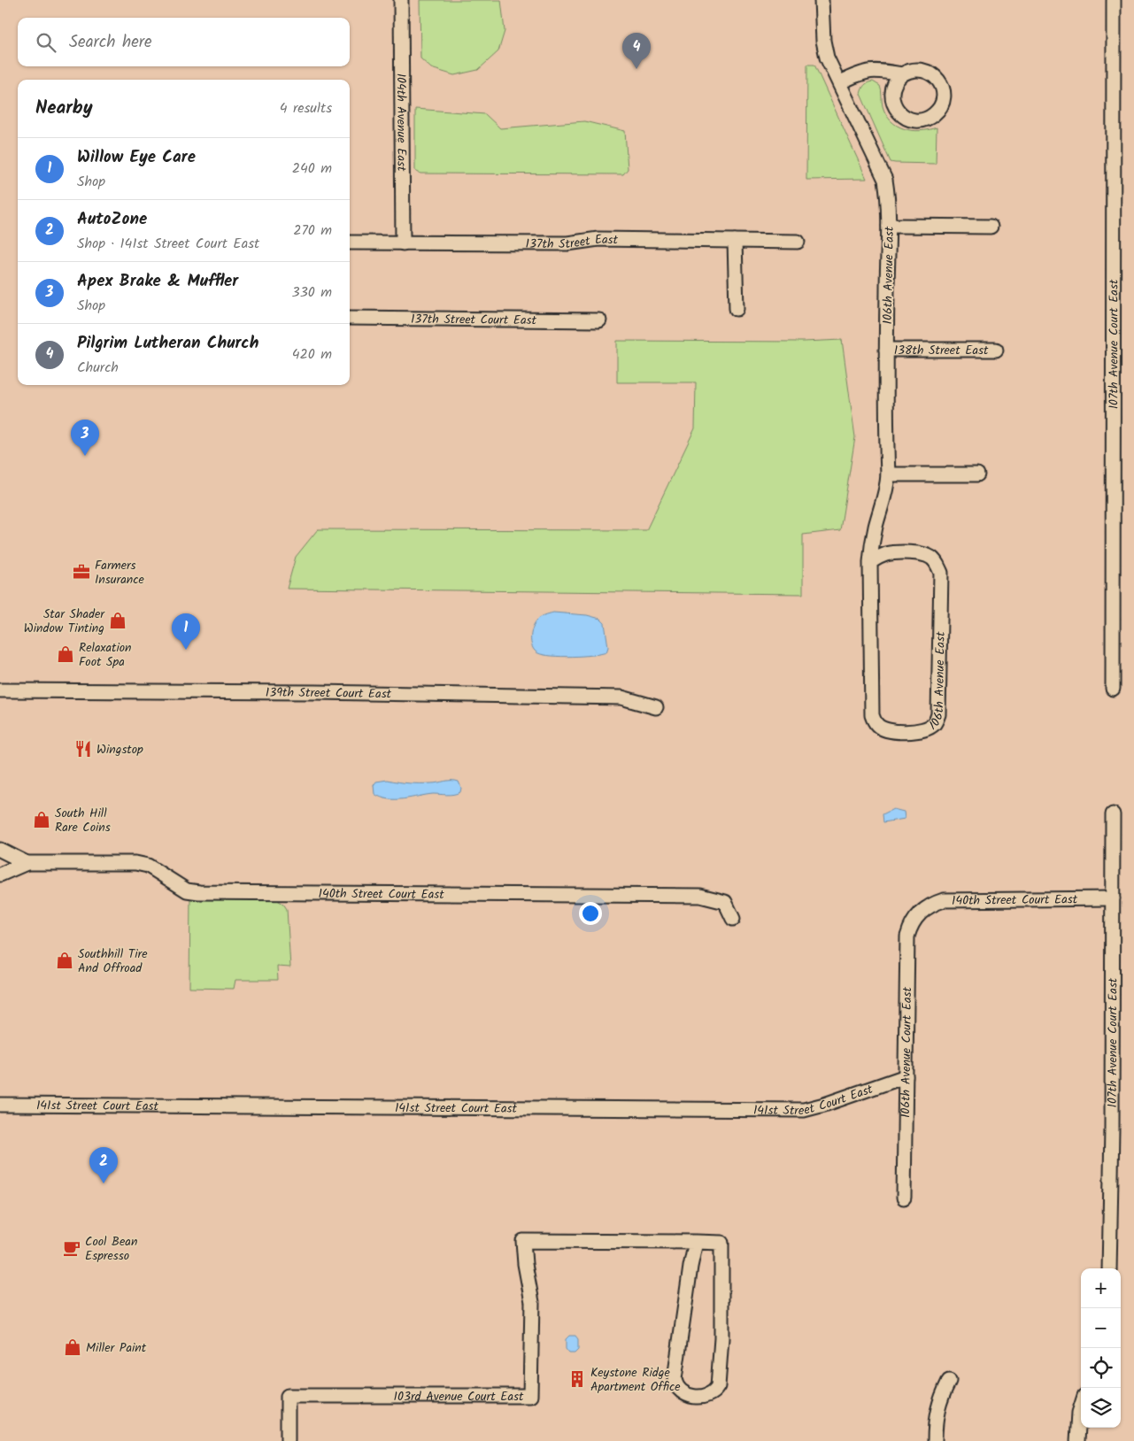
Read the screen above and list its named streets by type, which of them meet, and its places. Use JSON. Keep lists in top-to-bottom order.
{
  "streets": {
    "street": [
      "104th Avenue East",
      "137th Street East",
      "106th Avenue East",
      "137th Street Court East",
      "107th Avenue Court East",
      "138th Street East",
      "139th Street Court East",
      "140th Street Court East",
      "106th Avenue Court East",
      "141st Street Court East",
      "103rd Avenue Court East"
    ]
  },
  "crossings": [
    ["104th Avenue East", "137th Street East"],
    ["106th Avenue East", "138th Street East"],
    ["107th Avenue Court East", "140th Street Court East"],
    ["140th Street Court East", "106th Avenue Court East"],
    ["106th Avenue Court East", "141st Street Court East"]
  ],
  "places": {
    "office": ["Farmers Insurance"],
    "shop": [
      "Star Shader Window Tinting",
      "Relaxation Foot Spa",
      "South Hill Rare Coins",
      "Southhill Tire And Offroad",
      "Miller Paint"
    ],
    "restaurant": ["Wingstop"],
    "cafe": ["Cool Bean Espresso"],
    "building": ["Keystone Ridge Apartment Office"]
  },
  "page": {
    "search": "Search here",
    "pins": [
      "4",
      "3",
      "1",
      "2"
    ],
    "heading": ["Nearby", "4 results"],
    "list": [
      {
        "mark": "1",
        "name": "Willow Eye Care",
        "note": "Shop",
        "value": "240 m"
      },
      {
        "mark": "2",
        "name": "AutoZone",
        "note": "Shop · 141st Street Court East",
        "value": "270 m"
      },
      {
        "mark": "3",
        "name": "Apex Brake & Muffler",
        "note": "Shop",
        "value": "330 m"
      },
      {
        "mark": "4",
        "name": "Pilgrim Lutheran Church",
        "note": "Church",
        "value": "420 m"
      }
    ],
    "map_buttons": ["+", "−"]
  }
}
